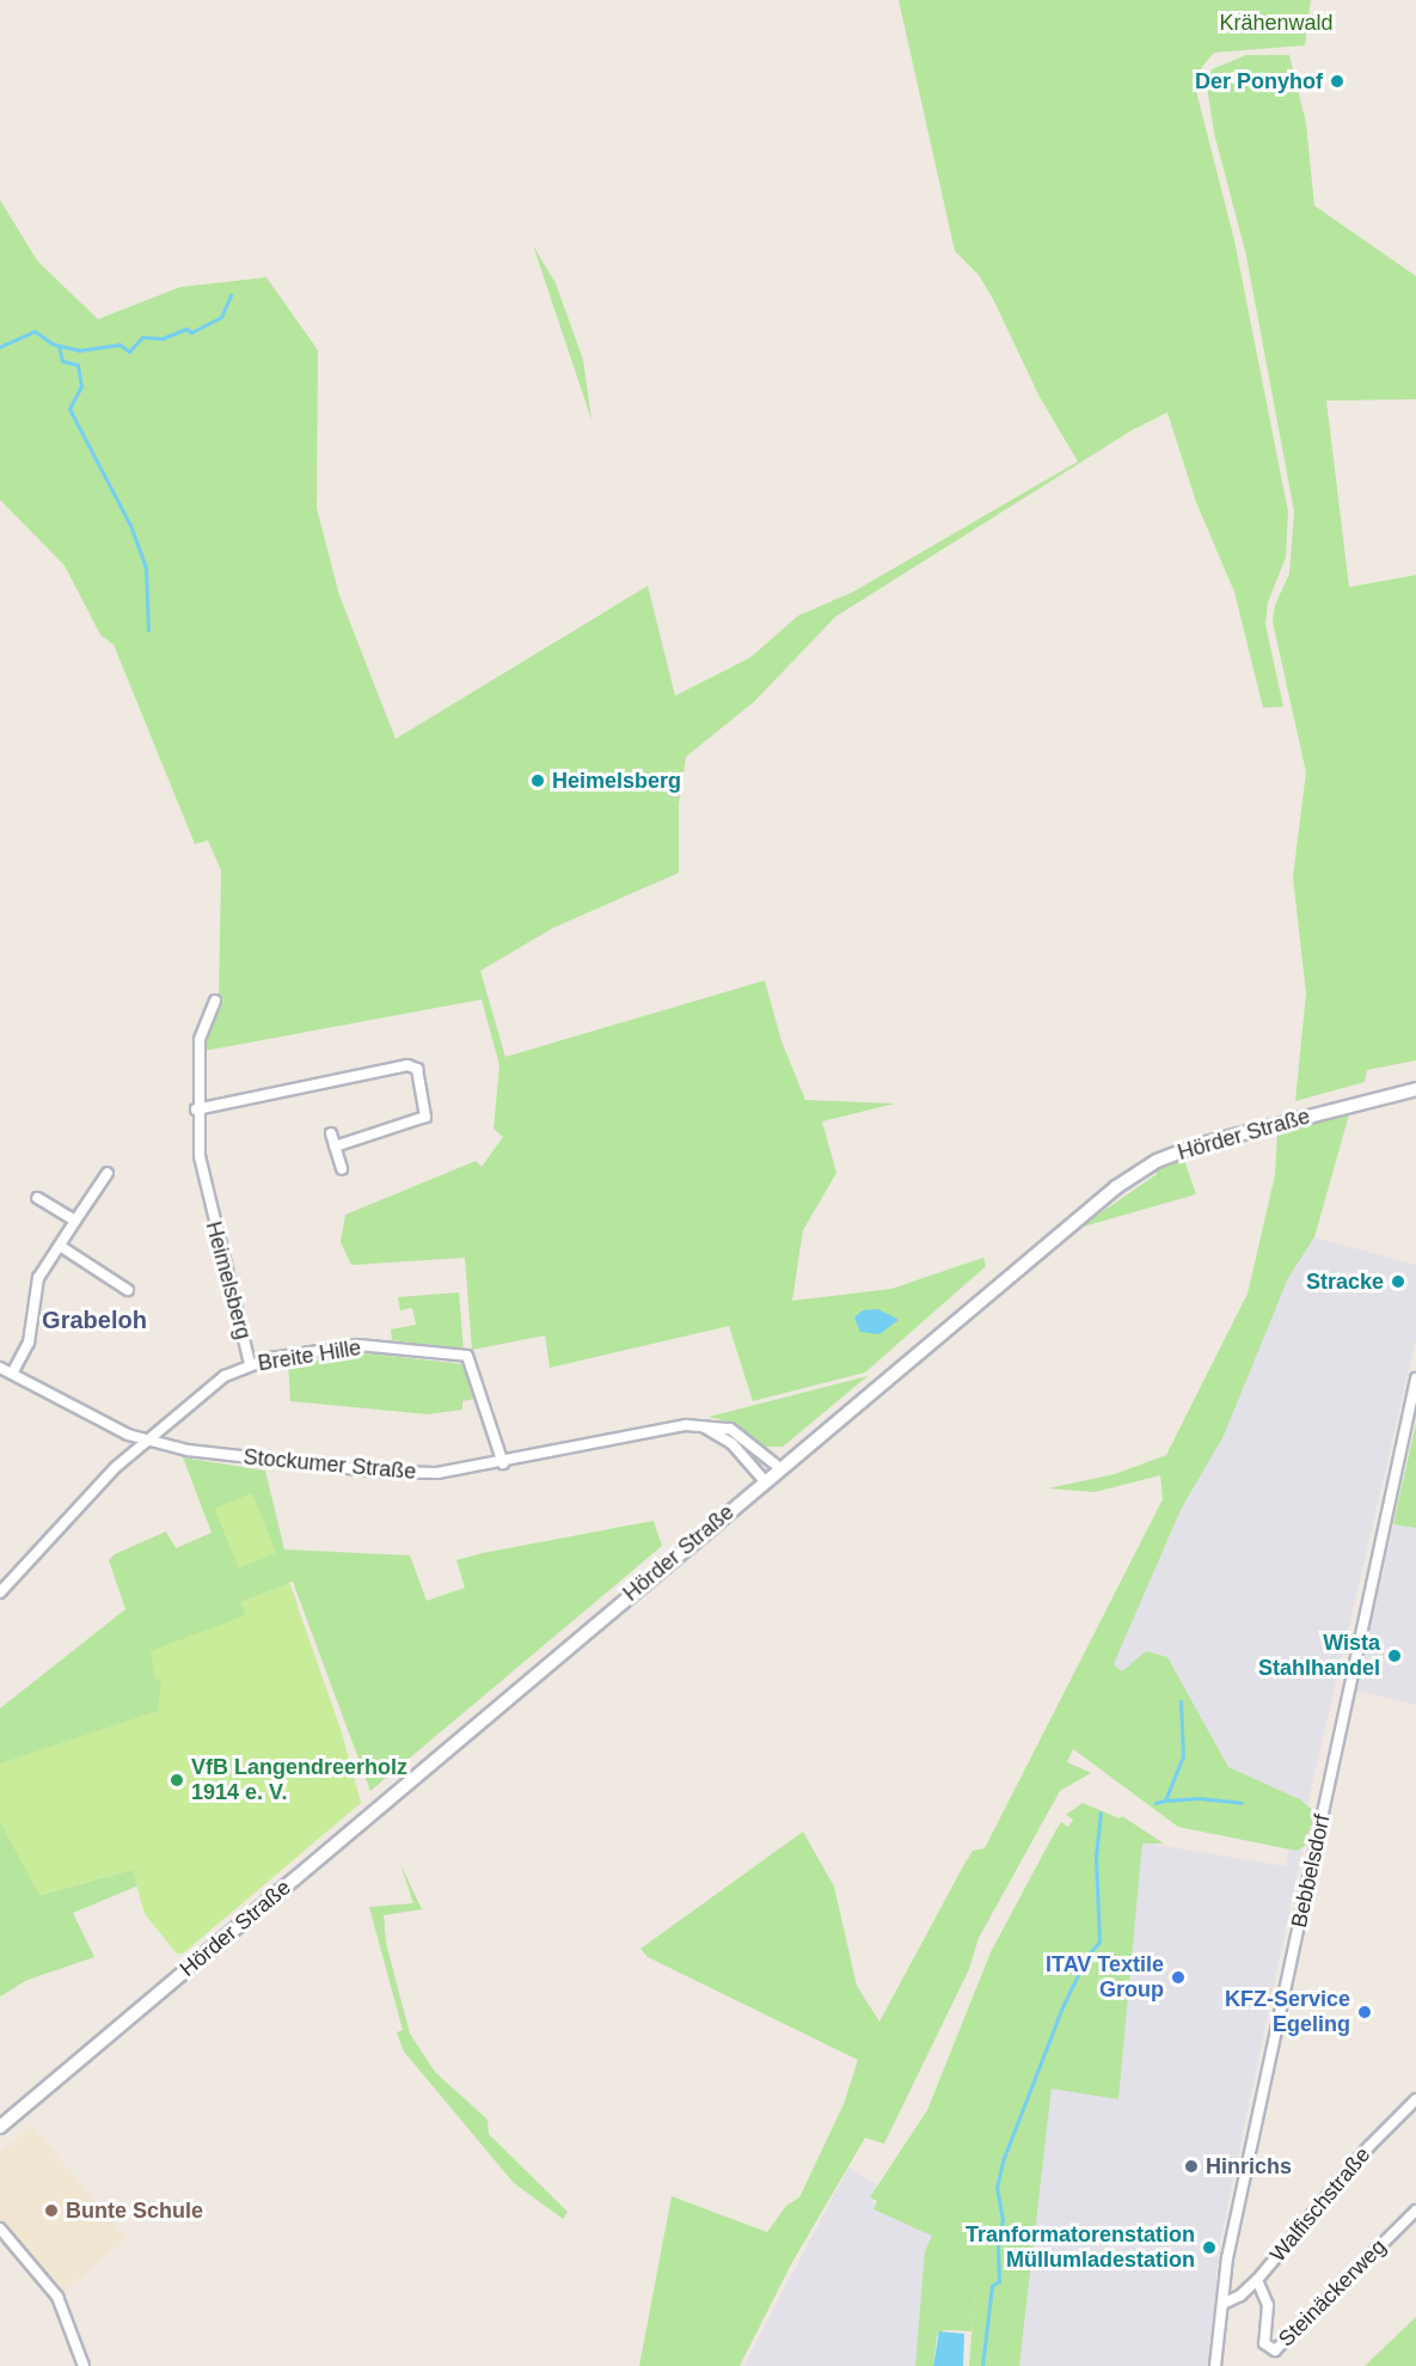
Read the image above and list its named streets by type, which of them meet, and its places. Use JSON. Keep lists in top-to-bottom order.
{
  "streets": {
    "main road": ["Hörder Straße"],
    "street": [
      "Heimelsberg",
      "Breite Hille",
      "Stockumer Straße",
      "Bebbelsdorf",
      "Walfischstraße",
      "Steinäckerweg"
    ]
  },
  "crossings": [
    ["Hörder Straße", "Stockumer Straße"],
    ["Heimelsberg", "Breite Hille"],
    ["Breite Hille", "Stockumer Straße"],
    ["Bebbelsdorf", "Walfischstraße"],
    ["Walfischstraße", "Steinäckerweg"]
  ],
  "districts": ["Grabeloh"],
  "parks": ["Krähenwald"],
  "places": [
    "Der Ponyhof",
    "Heimelsberg",
    "Stracke",
    "Wista Stahlhandel",
    "VfB Langendreerholz 1914 e. V.",
    "ITAV Textile Group",
    "KFZ-Service Egeling",
    "Hinrichs",
    "Bunte Schule",
    "Tranformatorenstation Müllumladestation"
  ]
}
